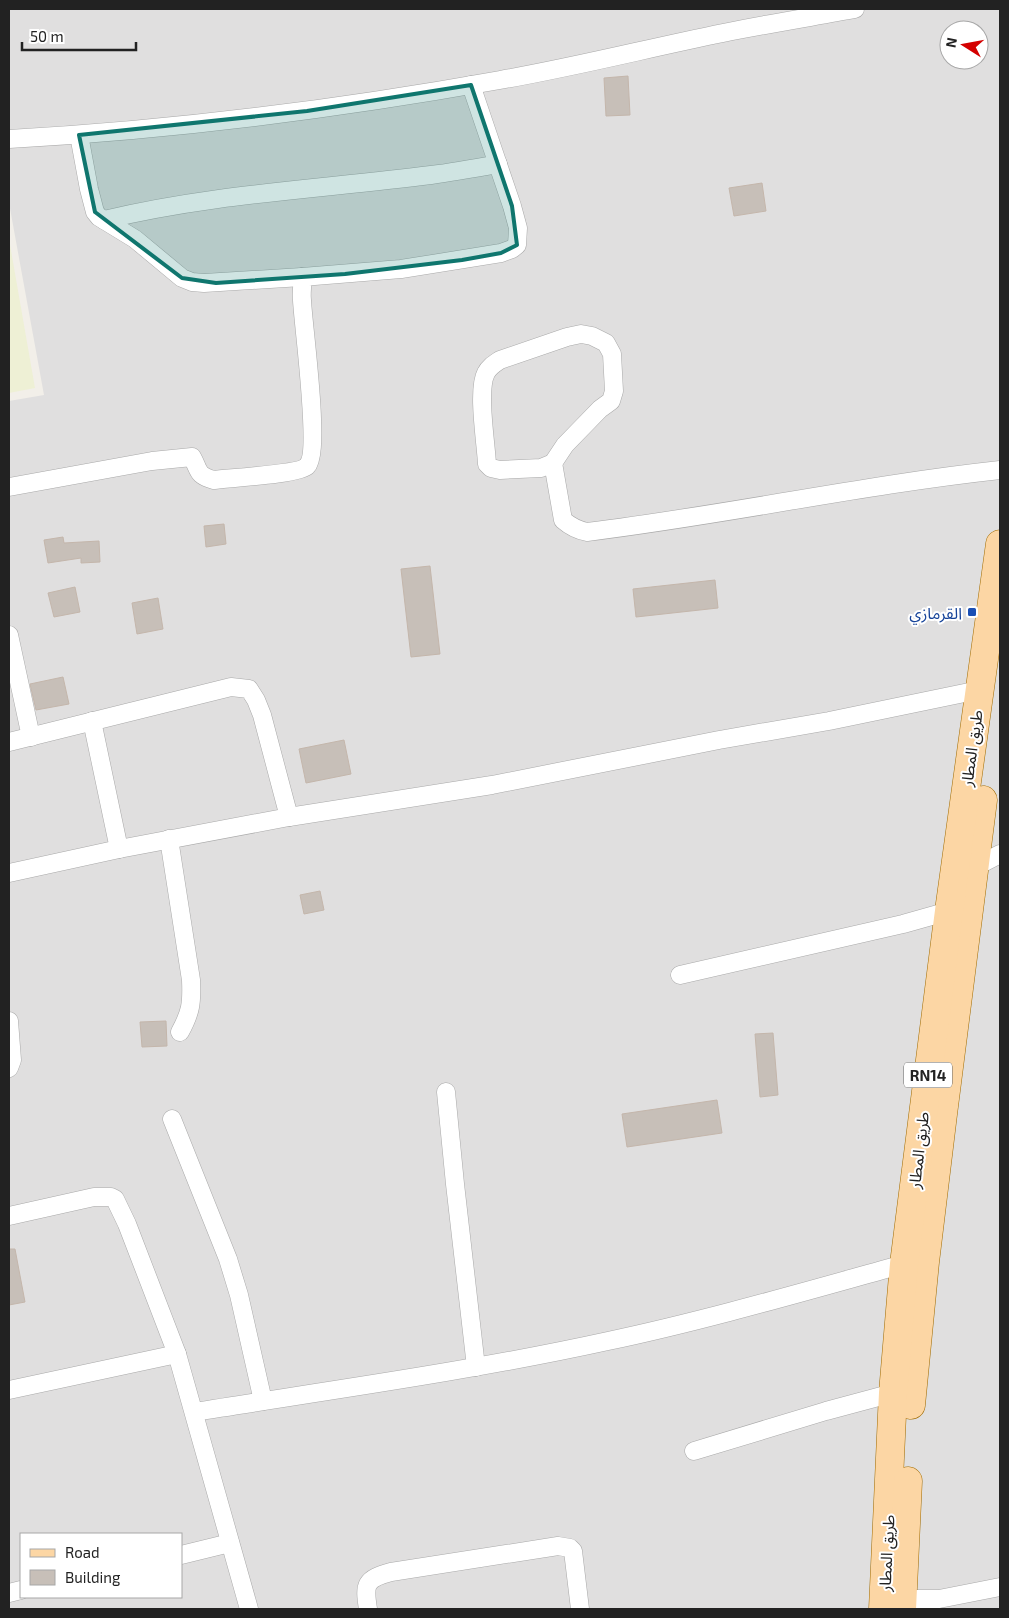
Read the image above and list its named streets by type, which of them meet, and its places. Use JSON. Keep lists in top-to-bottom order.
{
  "streets": {
    "main road": ["طريق المطار", "RN14"]
  },
  "places": {
    "transit": ["القرمازي"]
  },
  "legend": ["Road", "Building"],
  "scale_bar": "50 m",
  "north": "left"
}
